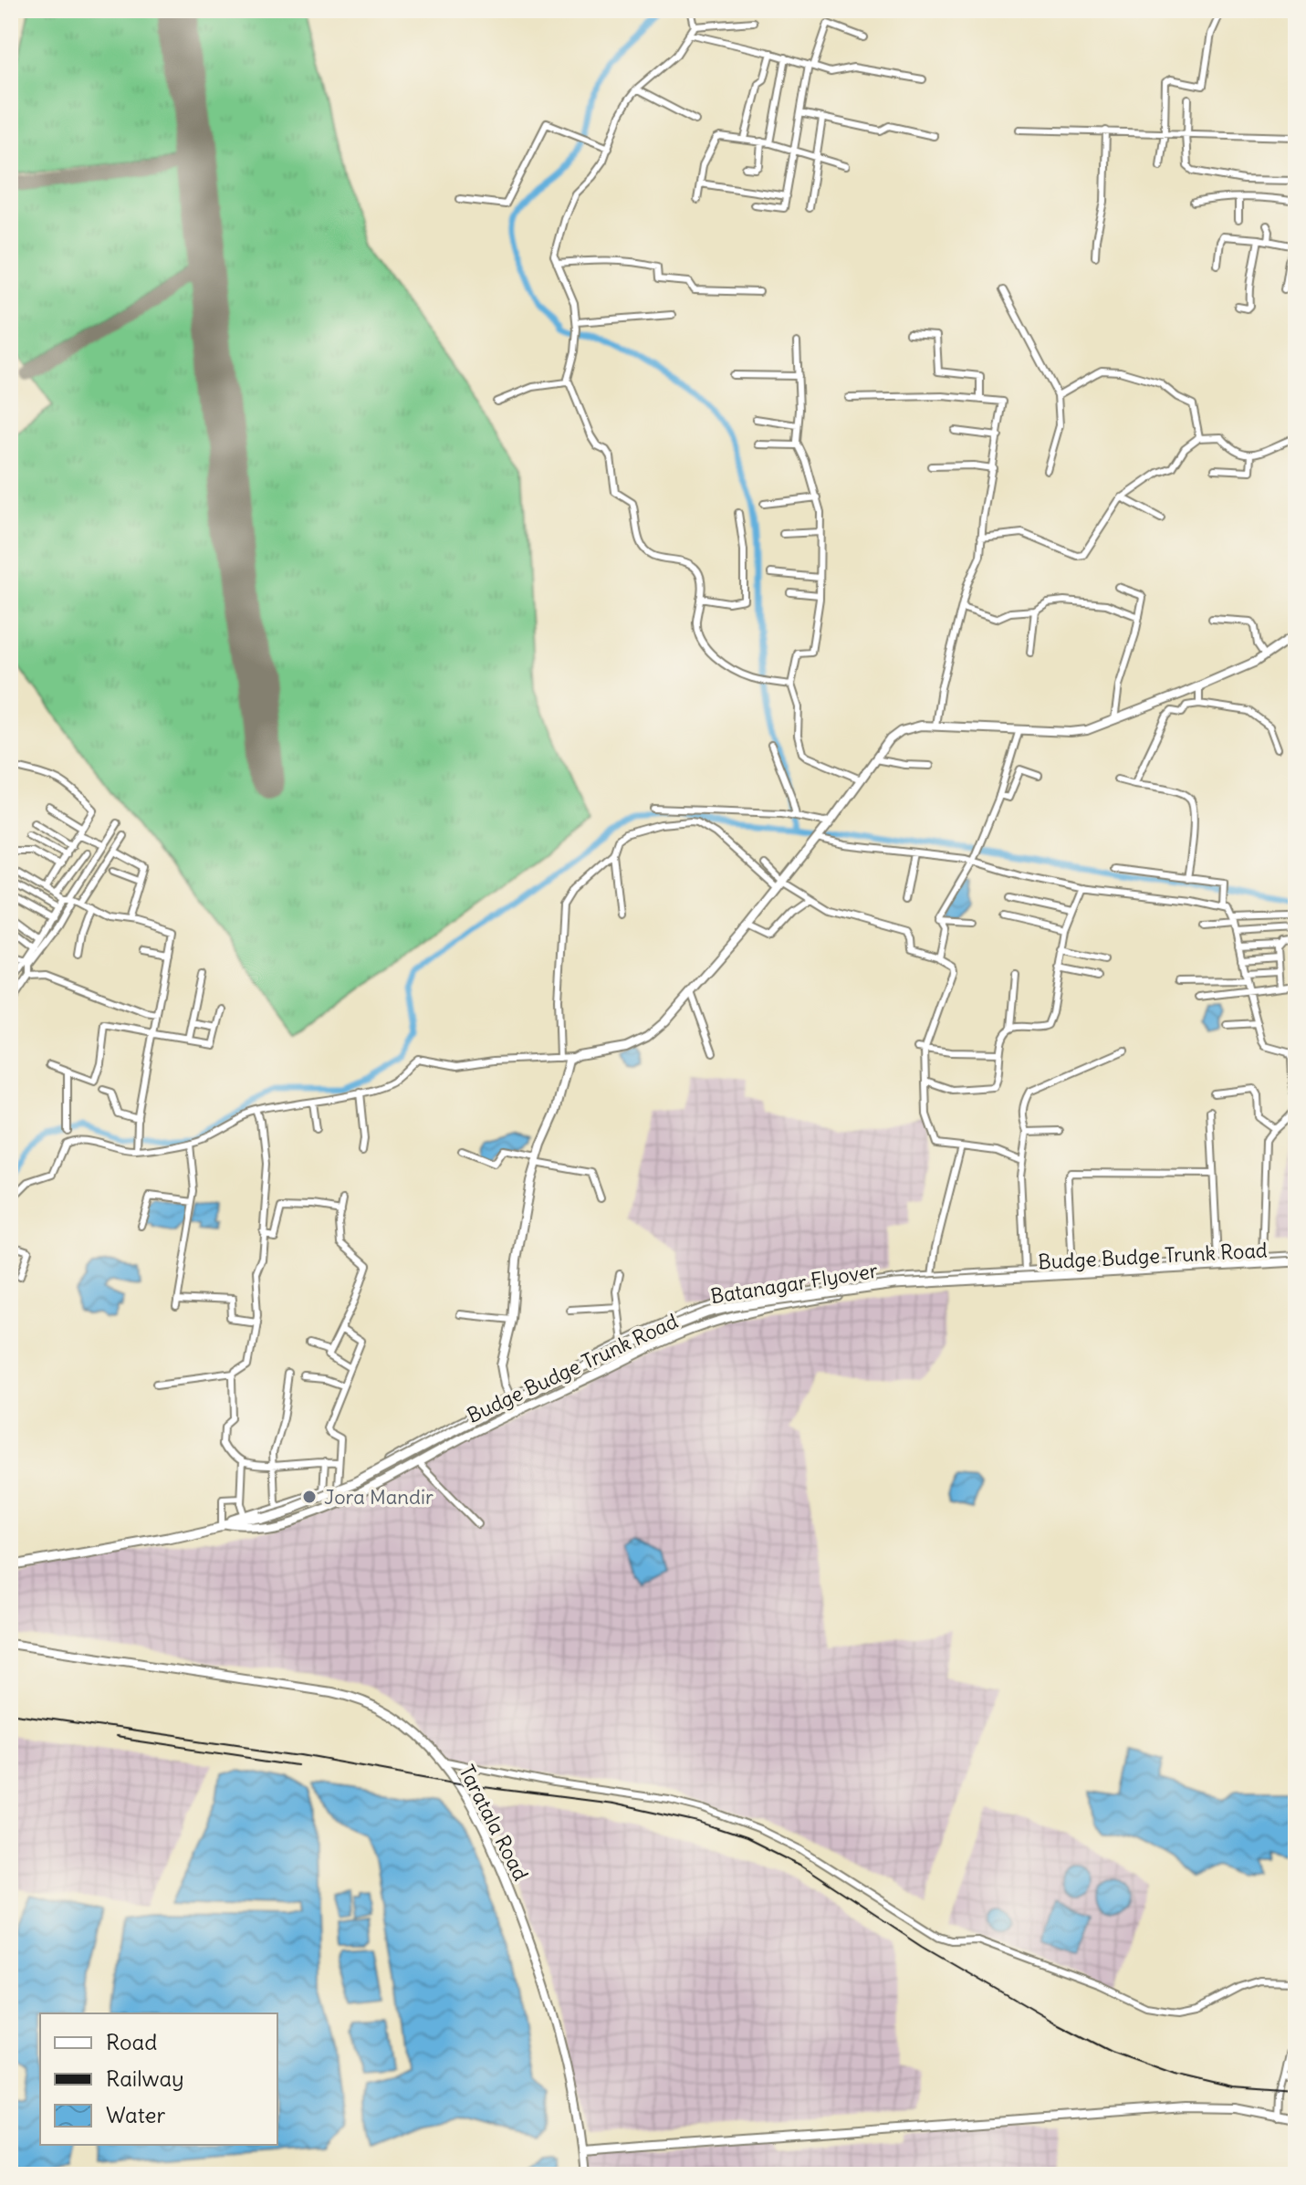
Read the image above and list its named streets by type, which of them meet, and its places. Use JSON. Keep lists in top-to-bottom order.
{
  "streets": {
    "main road": ["Batanagar Flyover"],
    "street": ["Budge Budge Trunk Road", "Taratala Road"]
  },
  "crossings": [
    ["Budge Budge Trunk Road", "Batanagar Flyover"]
  ],
  "places": ["Jora Mandir"],
  "legend": ["Road", "Railway", "Water"]
}
